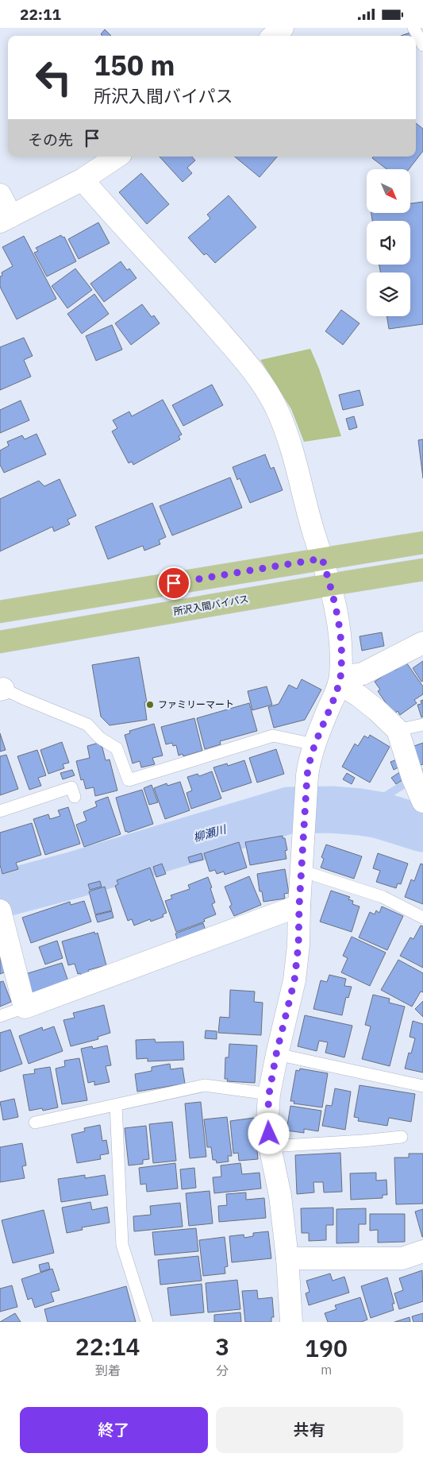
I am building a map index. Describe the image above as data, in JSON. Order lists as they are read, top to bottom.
{
  "streets": {
    "main road": ["所沢入間バイパス"]
  },
  "water": ["柳瀬川"],
  "places": ["ファミリーマート"],
  "north": "bottom right",
  "page": {
    "status": "22:11",
    "turn": ["150 m", "所沢入間バイパス"],
    "then": "その先",
    "eta": [
      "22:14",
      "到着",
      "3",
      "分",
      "190",
      "m"
    ],
    "buttons": ["終了", "共有"]
  }
}
